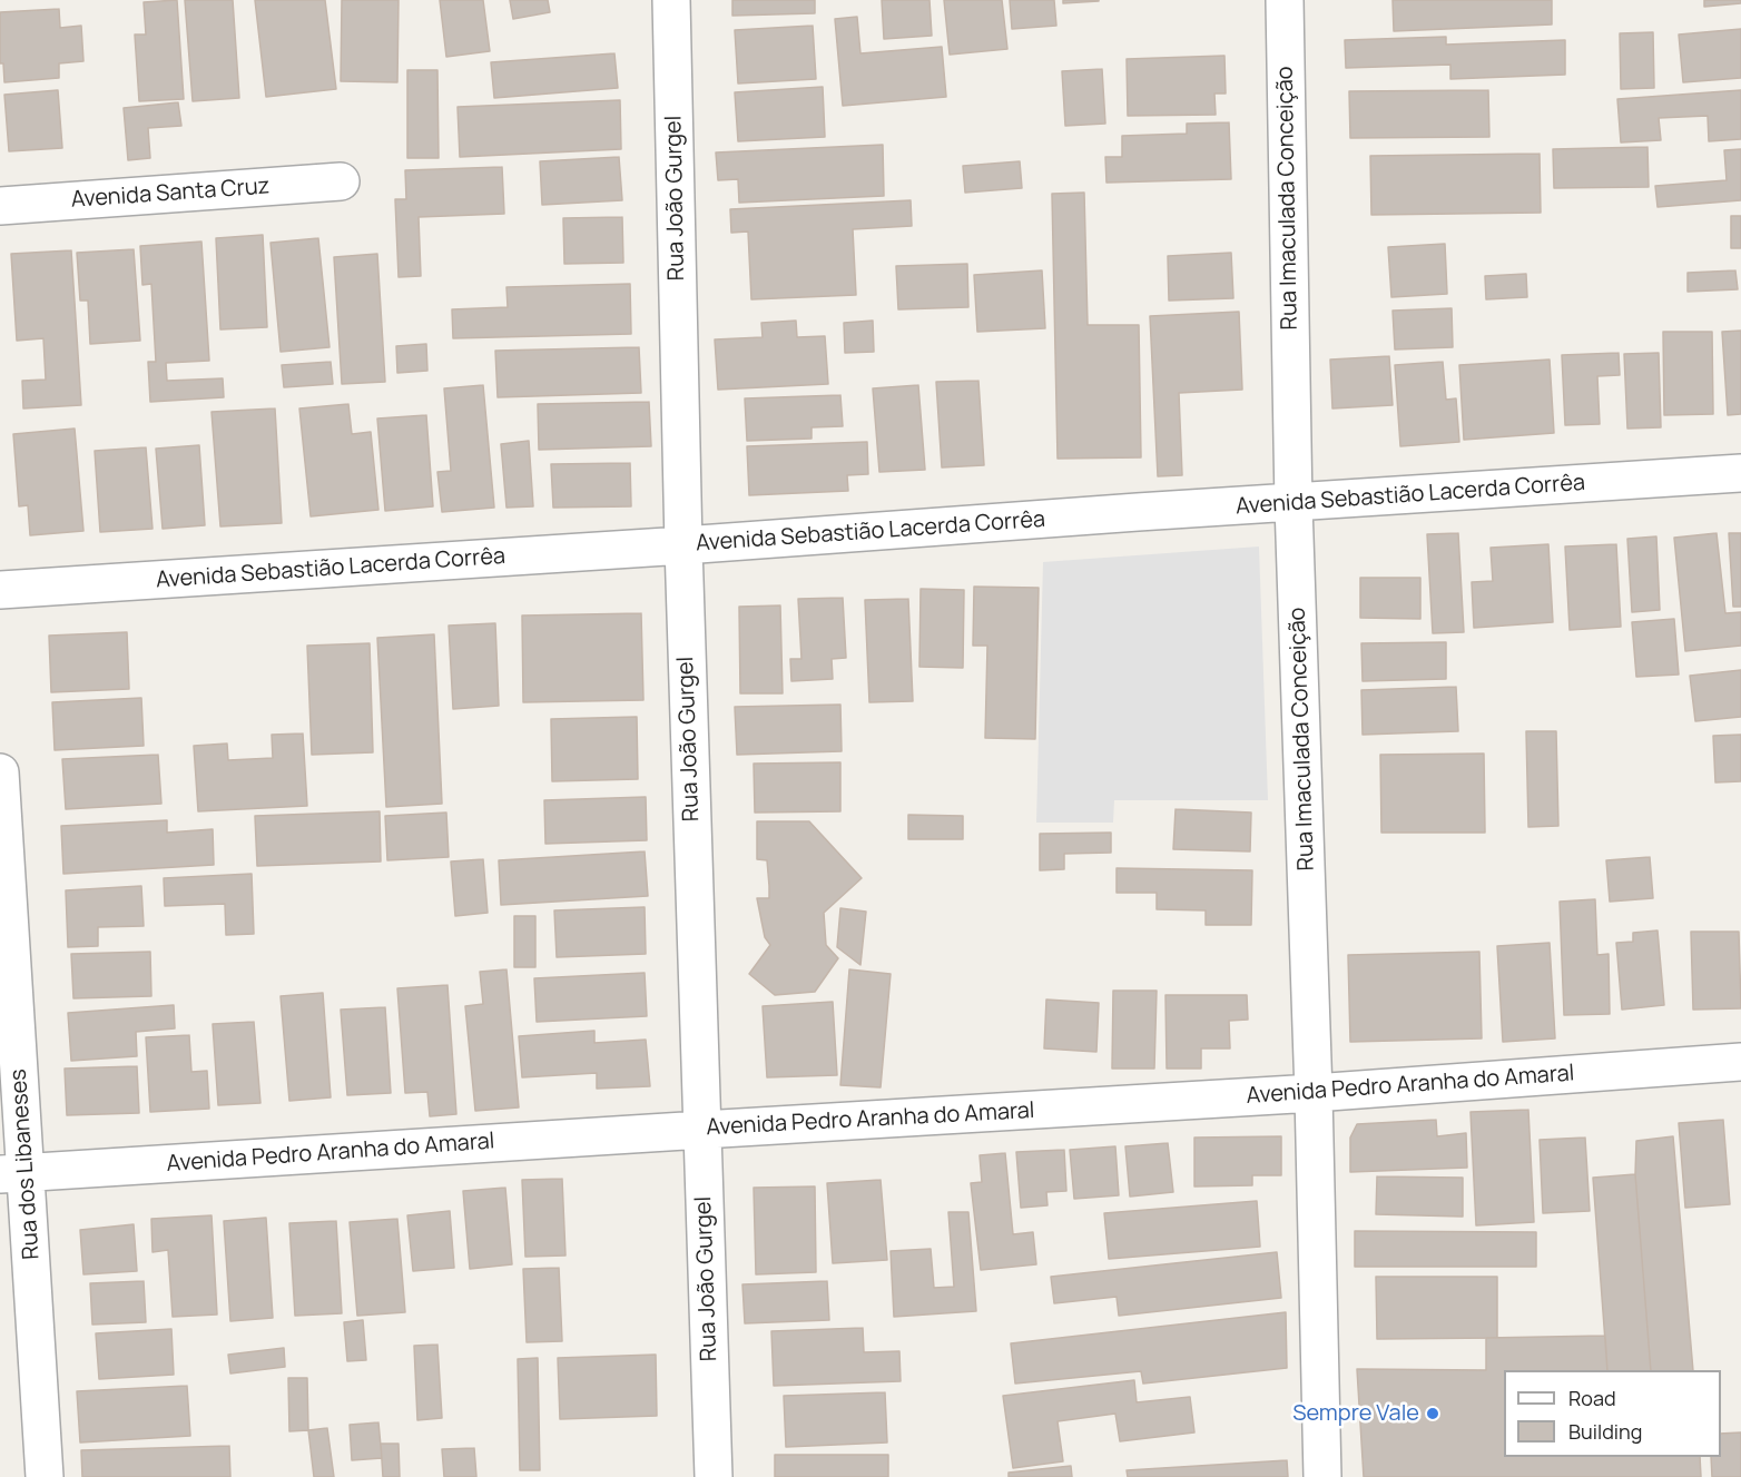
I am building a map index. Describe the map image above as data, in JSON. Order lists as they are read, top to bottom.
{
  "streets": {
    "street": [
      "Avenida Santa Cruz",
      "Rua João Gurgel",
      "Rua Imaculada Conceição",
      "Avenida Sebastião Lacerda Corrêa",
      "Avenida Pedro Aranha do Amaral",
      "Rua dos Libaneses"
    ]
  },
  "crossings": [
    ["Rua João Gurgel", "Avenida Sebastião Lacerda Corrêa"],
    ["Rua João Gurgel", "Avenida Pedro Aranha do Amaral"],
    ["Rua Imaculada Conceição", "Avenida Sebastião Lacerda Corrêa"],
    ["Rua Imaculada Conceição", "Avenida Pedro Aranha do Amaral"],
    ["Avenida Pedro Aranha do Amaral", "Rua dos Libaneses"]
  ],
  "places": ["Sempre Vale"],
  "legend": ["Road", "Building"]
}
